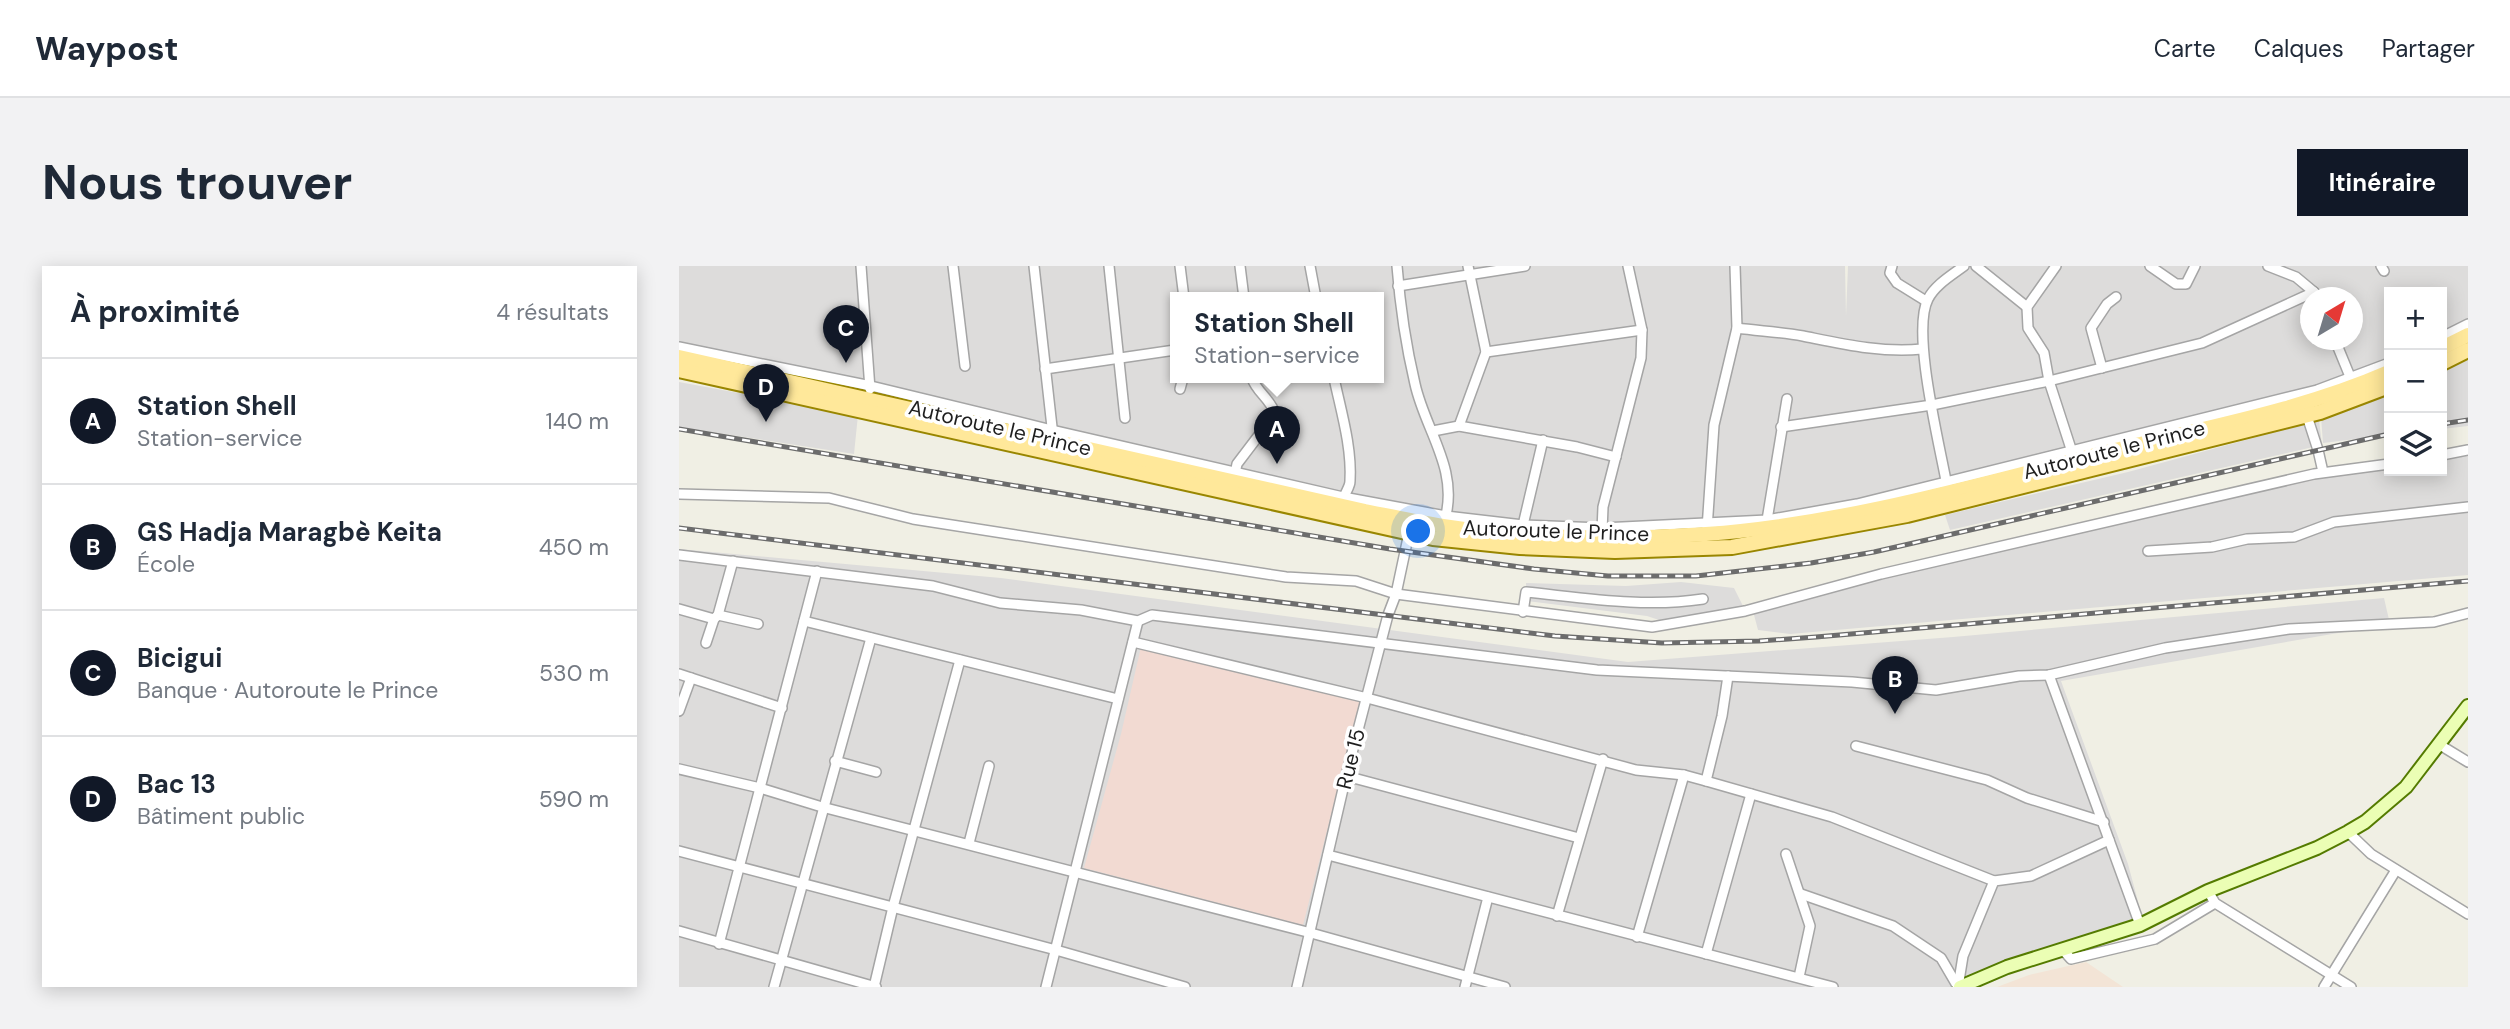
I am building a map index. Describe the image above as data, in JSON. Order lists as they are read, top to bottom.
{
  "streets": {
    "main road": ["Autoroute le Prince"],
    "street": ["Rue 15"]
  },
  "crossings": [
    ["Autoroute le Prince", "Rue 15"]
  ],
  "north": "top right",
  "page": {
    "header": "Waypost",
    "nav": ["Carte", "Calques", "Partager"],
    "buttons": "Itinéraire",
    "title": "Nous trouver",
    "heading": ["À proximité", "4 résultats"],
    "map_buttons": ["+", "−"],
    "popup": ["Station Shell", "Station-service"],
    "pins": [
      "C",
      "D",
      "A",
      "B"
    ],
    "list": [
      {
        "mark": "A",
        "name": "Station Shell",
        "note": "Station-service",
        "value": "140 m"
      },
      {
        "mark": "B",
        "name": "GS Hadja Maragbè Keita",
        "note": "École",
        "value": "450 m"
      },
      {
        "mark": "C",
        "name": "Bicigui",
        "note": "Banque · Autoroute le Prince",
        "value": "530 m"
      },
      {
        "mark": "D",
        "name": "Bac 13",
        "note": "Bâtiment public",
        "value": "590 m"
      }
    ]
  }
}
